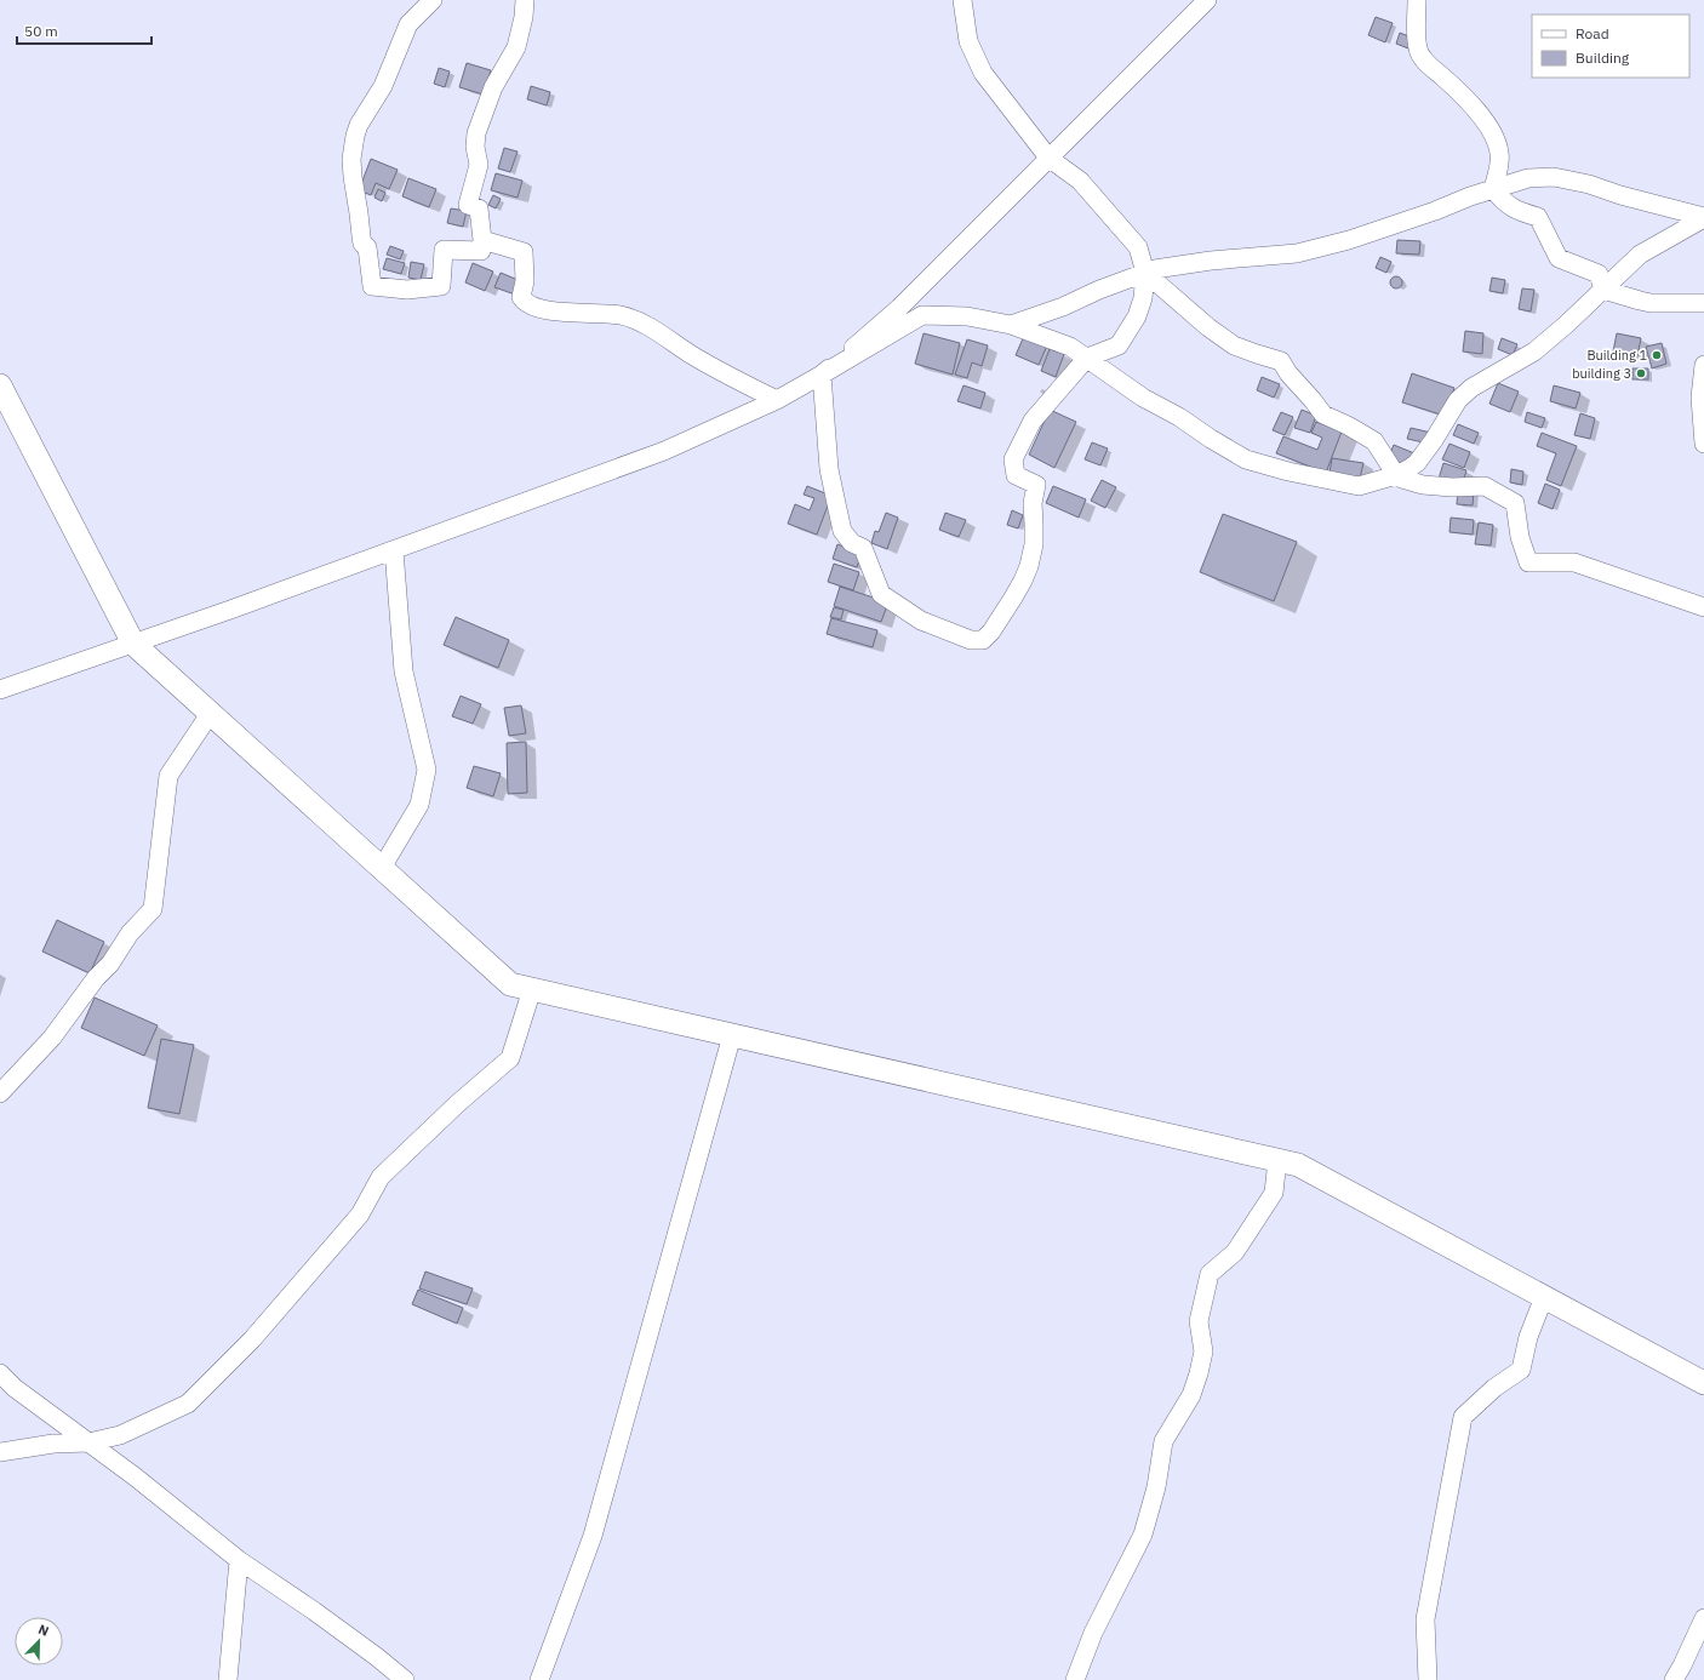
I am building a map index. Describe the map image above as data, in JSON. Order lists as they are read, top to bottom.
{
  "places": ["Building 1", "building 3"],
  "legend": ["Road", "Building"],
  "scale_bar": "50 m",
  "north": "top right"
}
